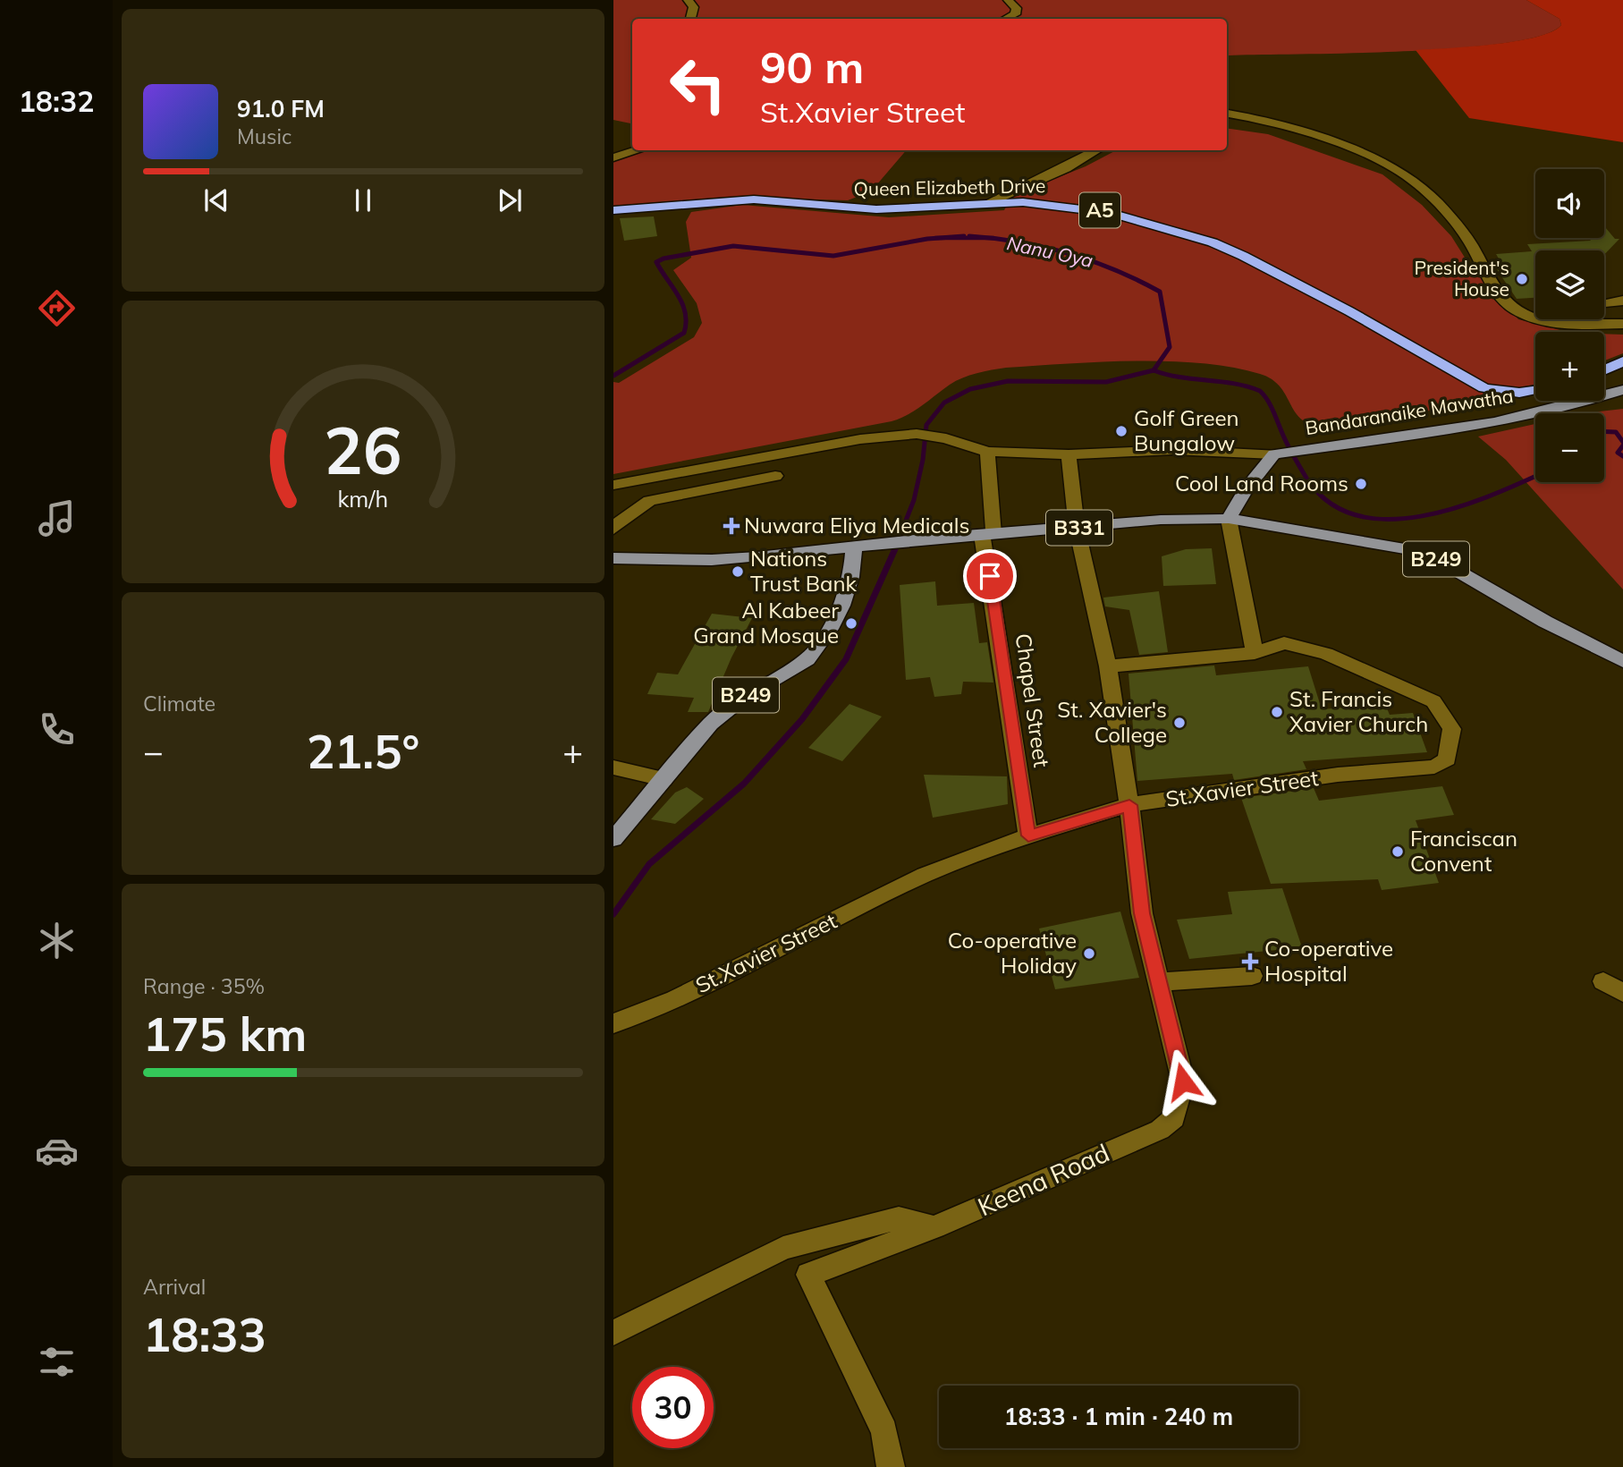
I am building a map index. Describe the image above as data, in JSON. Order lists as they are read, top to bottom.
{
  "streets": {
    "highway": ["Queen Elizabeth Drive", "A5"],
    "main road": ["Bandaranaike Mawatha", "B331", "B249"],
    "street": ["Chapel Street", "St.Xavier Street", "Keena Road"]
  },
  "crossings": [
    ["B331", "B249"],
    ["B331", "Chapel Street"],
    ["B331", "Keena Road"],
    ["Chapel Street", "St.Xavier Street"],
    ["St.Xavier Street", "Keena Road"]
  ],
  "water": ["Nanu Oya"],
  "places": {
    "other": [
      "President's House",
      "Golf Green Bungalow",
      "Cool Land Rooms",
      "Nations Trust Bank",
      "Al Kabeer Grand Mosque",
      "St. Francis Xavier Church",
      "St. Xavier's College",
      "Franciscan Convent",
      "Co-operative Holiday"
    ],
    "health": ["Nuwara Eliya Medicals", "Co-operative Hospital"]
  },
  "page": {
    "tabs": "18:32",
    "turn": ["90 m", "St.Xavier Street"],
    "song": ["91.0 FM", "Music"],
    "map_buttons": ["+", "−"],
    "tile": [
      "Climate",
      ["Range · 35%", "175 km"],
      ["Arrival", "18:33"]
    ],
    "heat": ["−", "21.5°", "+"],
    "limit": "30",
    "trip": "18:33 · 1 min · 240 m",
    "gauge": ["26", "km/h"]
  }
}
